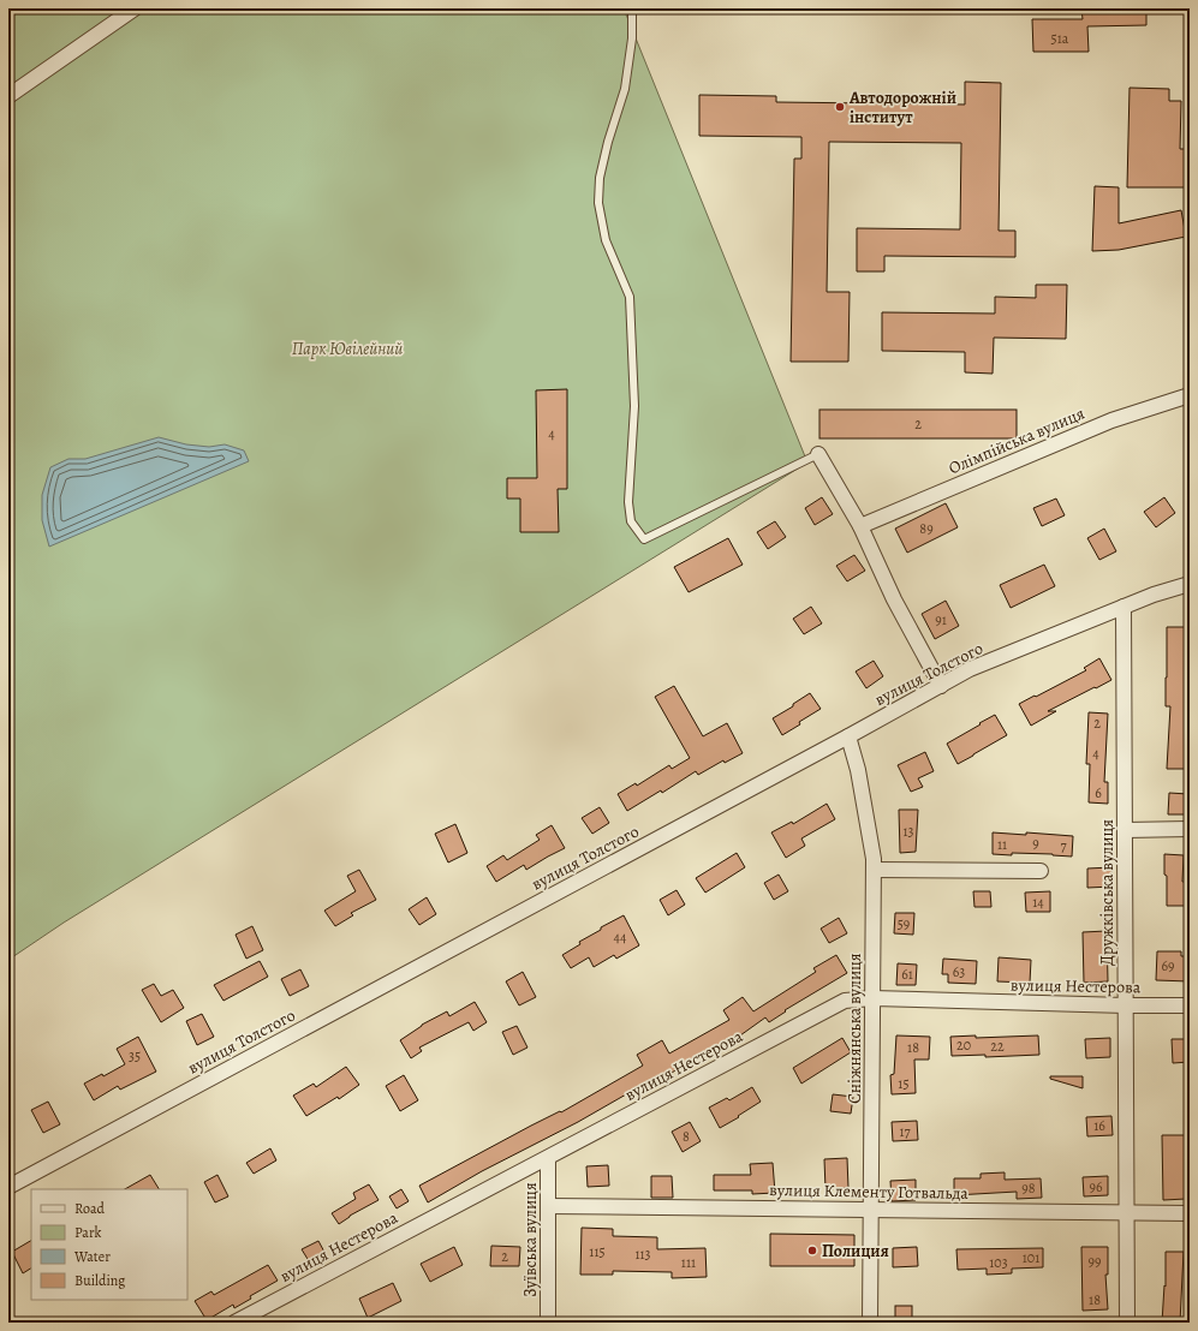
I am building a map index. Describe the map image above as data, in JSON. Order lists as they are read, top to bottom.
{
  "streets": {
    "street": [
      "Олімпійська вулиця",
      "вулиця Толстого",
      "Дружківська вулиця",
      "вулиця Нестерова",
      "Сніжнянська вулиця",
      "вулиця Клементу Готвальда",
      "Зуївська вулиця"
    ]
  },
  "crossings": [
    ["вулиця Толстого", "Дружківська вулиця"],
    ["вулиця Толстого", "Сніжнянська вулиця"],
    ["Дружківська вулиця", "вулиця Нестерова"],
    ["Дружківська вулиця", "вулиця Клементу Готвальда"],
    ["вулиця Нестерова", "Сніжнянська вулиця"],
    ["вулиця Нестерова", "Зуївська вулиця"],
    ["Сніжнянська вулиця", "вулиця Клементу Готвальда"],
    ["вулиця Клементу Готвальда", "Зуївська вулиця"]
  ],
  "parks": ["Парк Ювілейний"],
  "places": ["Автодорожній інститут", "Полиция"],
  "house_numbers": [
    "51а",
    "2",
    "4",
    "89",
    "91",
    "2",
    "4",
    "6",
    "13",
    "9",
    "11",
    "7",
    "14",
    "59",
    "44",
    "69",
    "63",
    "61",
    "20",
    "22",
    "18",
    "35",
    "15",
    "16",
    "17",
    "8",
    "96",
    "98",
    "115",
    "113",
    "2",
    "101",
    "99",
    "111",
    "103",
    "18"
  ],
  "legend": [
    "Road",
    "Park",
    "Water",
    "Building"
  ]
}
